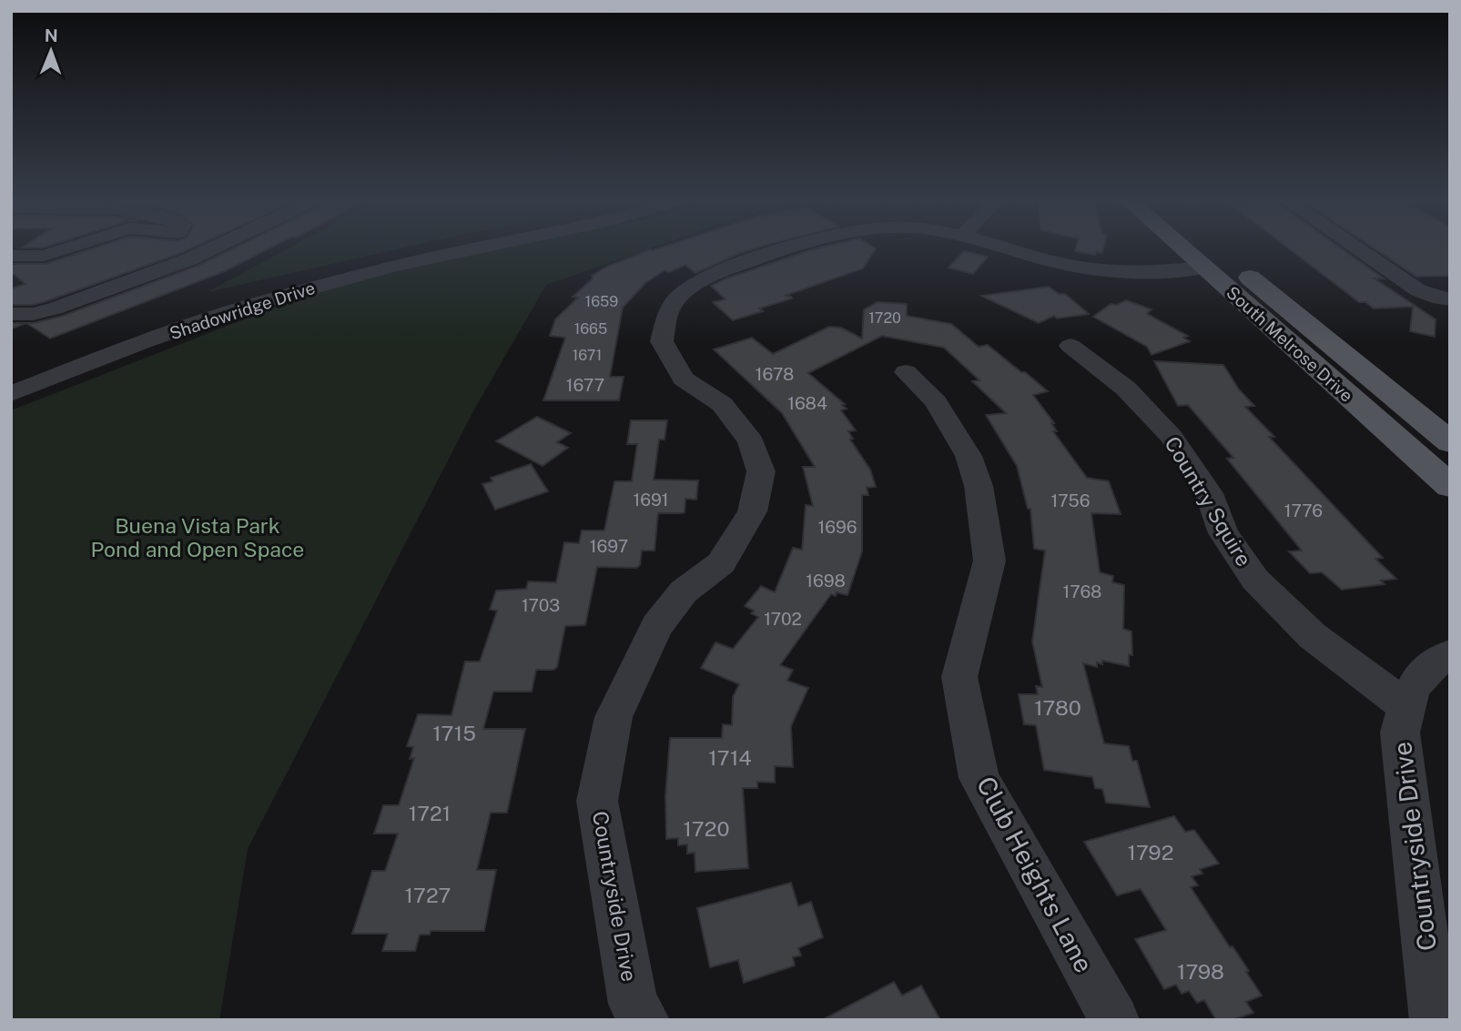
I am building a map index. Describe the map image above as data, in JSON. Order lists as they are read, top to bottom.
{
  "streets": {
    "main road": ["South Melrose Drive"],
    "street": [
      "Shadowridge Drive",
      "Country Squire",
      "Countryside Drive",
      "Club Heights Lane"
    ]
  },
  "crossings": [
    ["South Melrose Drive", "Countryside Drive"],
    ["Country Squire", "Countryside Drive"]
  ],
  "parks": ["Buena Vista Park Pond and Open Space"],
  "house_numbers": [
    "1659",
    "1720",
    "1665",
    "1671",
    "1678",
    "1677",
    "1684",
    "1691",
    "1756",
    "1776",
    "1696",
    "1697",
    "1698",
    "1768",
    "1703",
    "1702",
    "1780",
    "1715",
    "1714",
    "1721",
    "1720",
    "1792",
    "1727",
    "1798"
  ],
  "north": "top"
}
